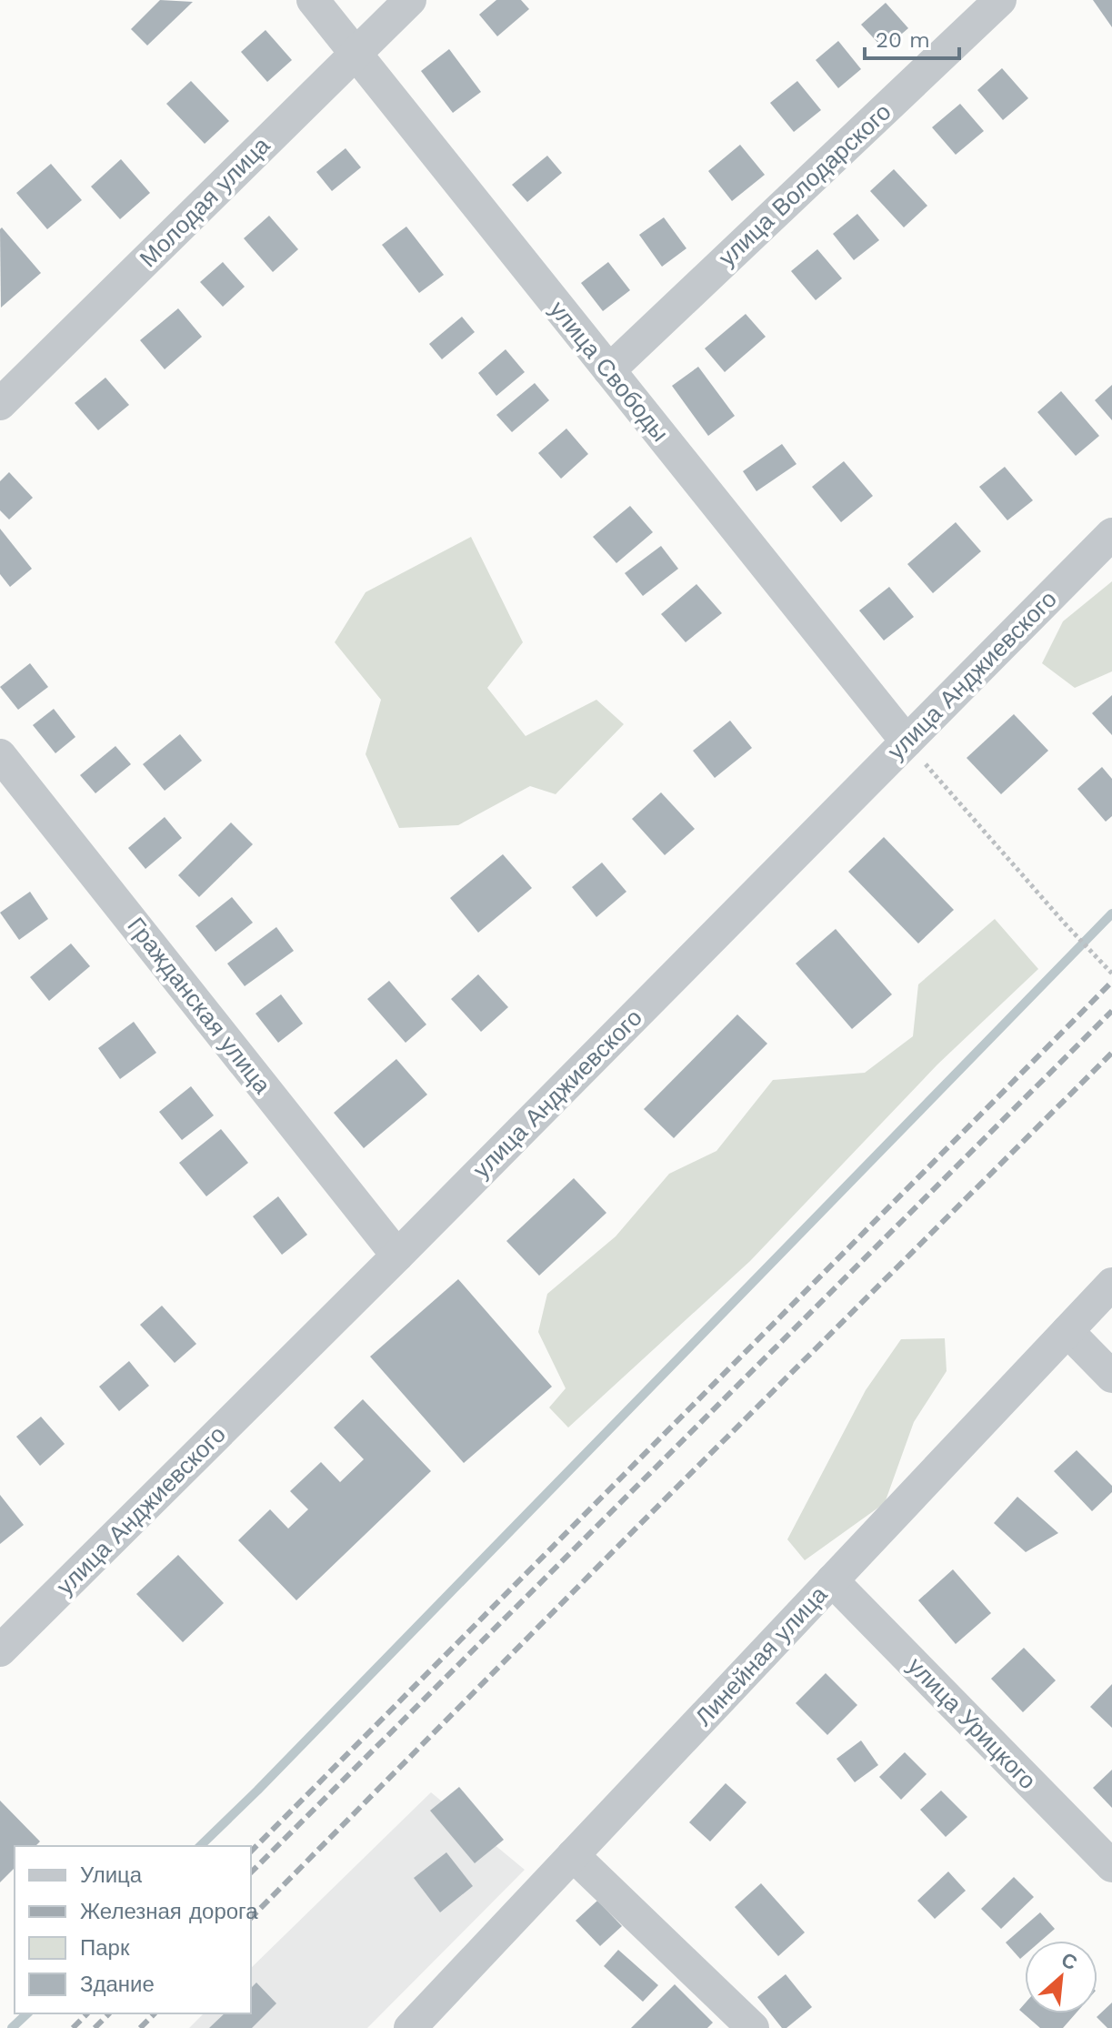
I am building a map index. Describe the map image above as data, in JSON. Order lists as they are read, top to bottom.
{
  "streets": {
    "street": [
      "улица Володарского",
      "Молодая улица",
      "улица Свободы",
      "улица Анджиевского",
      "Гражданская улица",
      "Линейная улица",
      "улица Урицкого"
    ]
  },
  "crossings": [
    ["улица Володарского", "улица Свободы"],
    ["Молодая улица", "улица Свободы"],
    ["улица Свободы", "улица Анджиевского"],
    ["улица Анджиевского", "Гражданская улица"],
    ["Линейная улица", "улица Урицкого"]
  ],
  "legend": [
    "Улица",
    "Железная дорога",
    "Парк",
    "Здание"
  ],
  "scale_bar": "20 m",
  "north": "top right"
}
